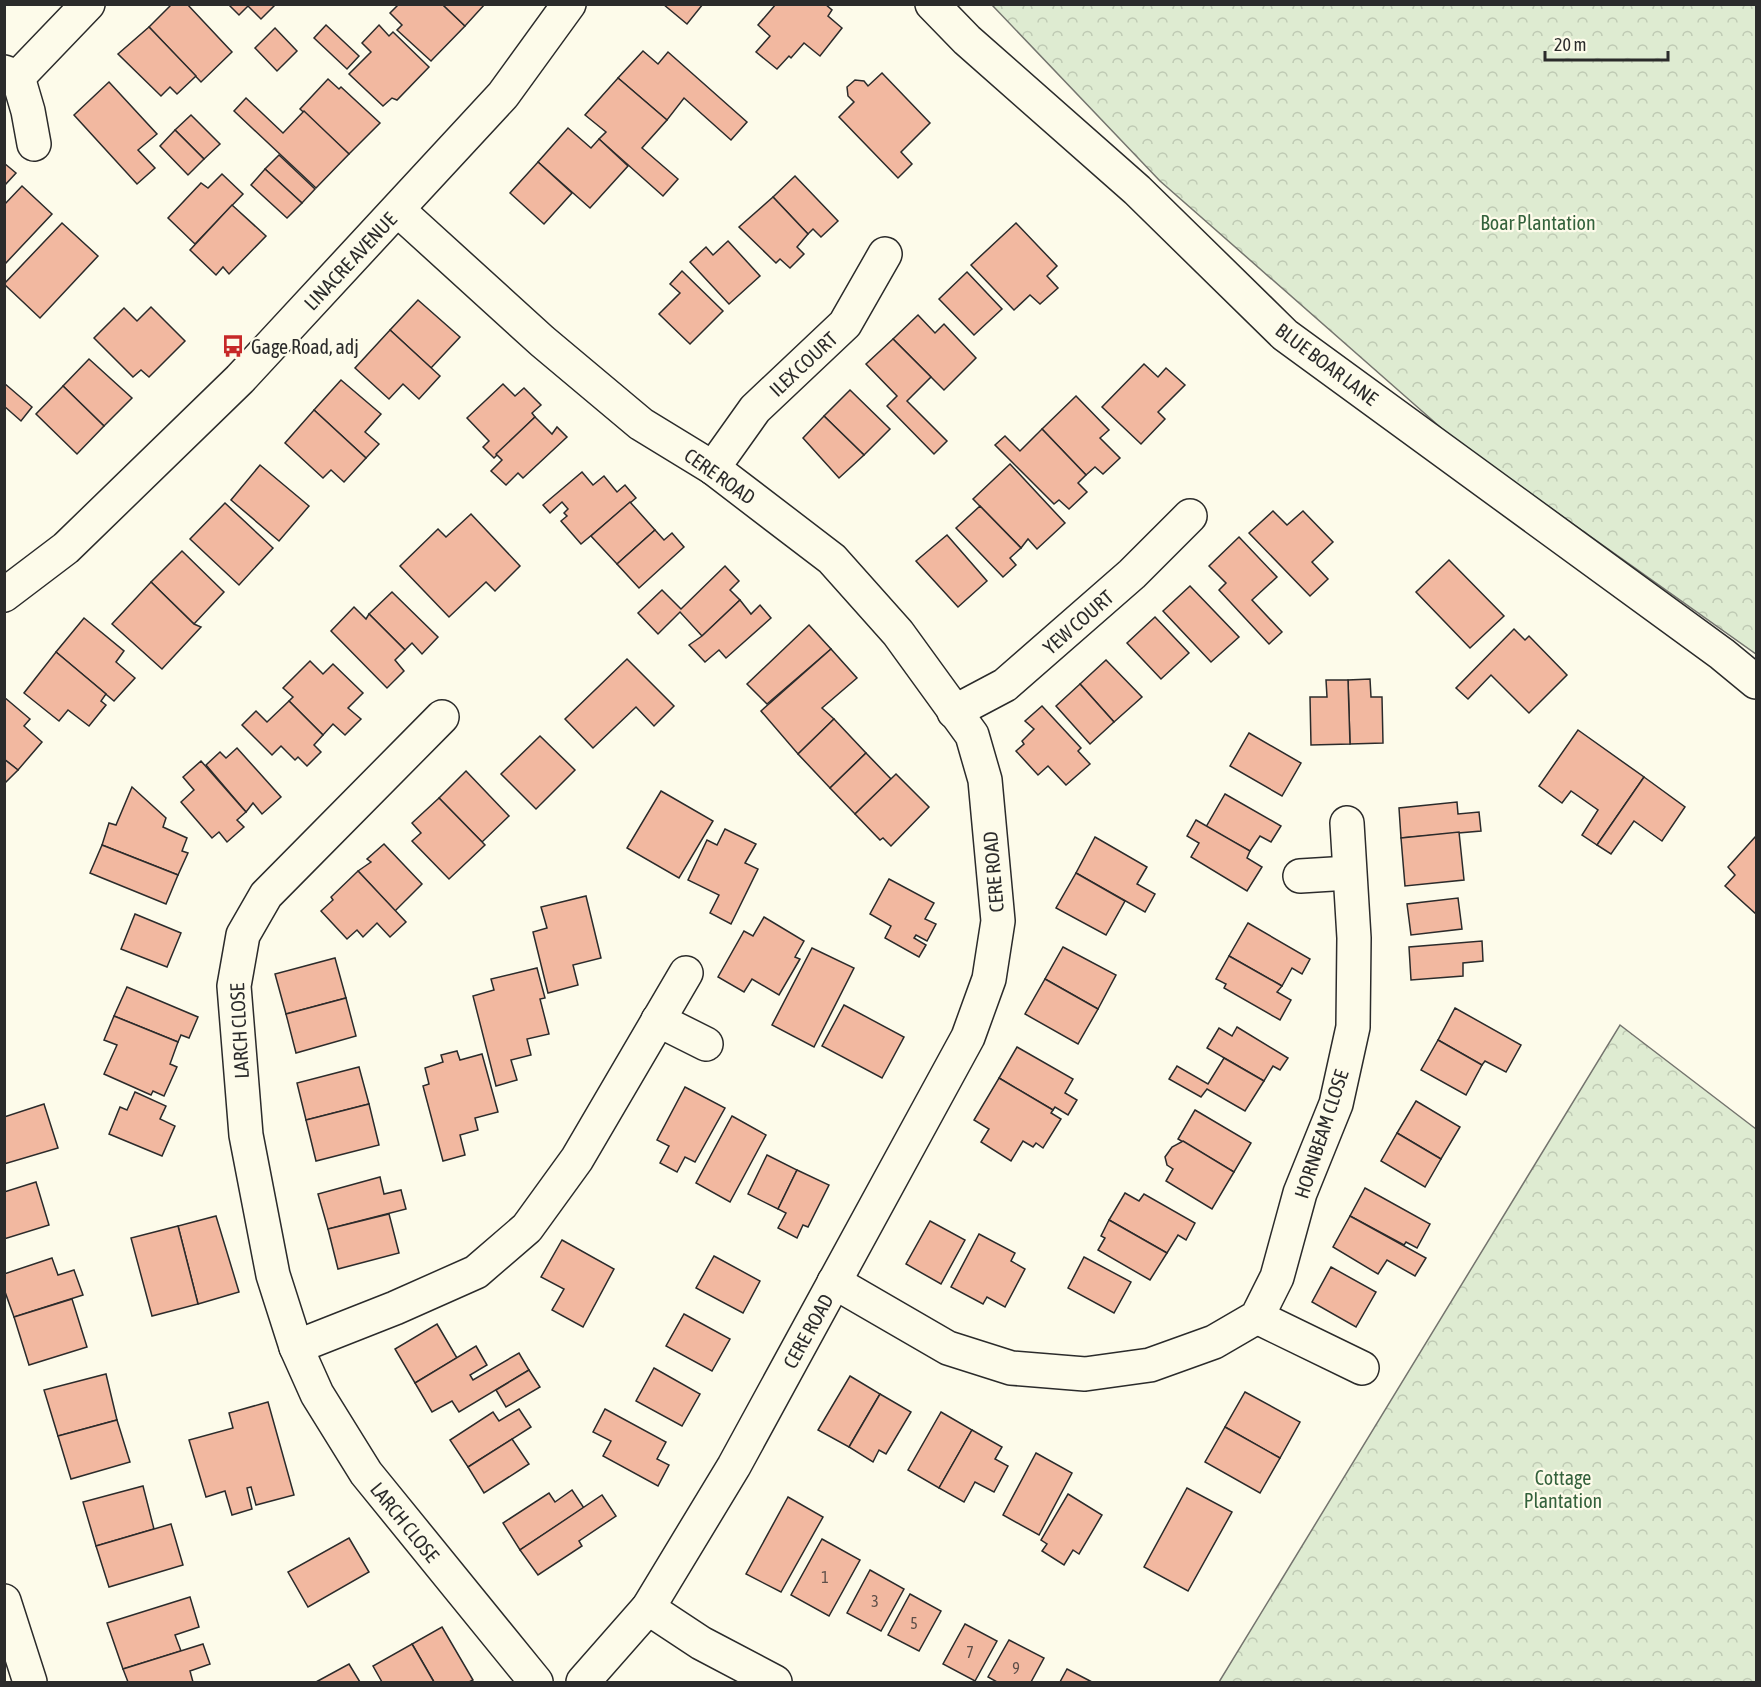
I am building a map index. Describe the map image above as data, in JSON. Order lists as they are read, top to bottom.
{
  "streets": {
    "street": [
      "LINACRE AVENUE",
      "ILEX COURT",
      "BLUE BOAR LANE",
      "CERE ROAD",
      "YEW COURT",
      "LARCH CLOSE",
      "HORNBEAM CLOSE"
    ]
  },
  "crossings": [
    ["LINACRE AVENUE", "CERE ROAD"],
    ["ILEX COURT", "CERE ROAD"],
    ["CERE ROAD", "YEW COURT"]
  ],
  "parks": ["Boar Plantation", "Cottage Plantation"],
  "places": {
    "bus stop": ["Gage Road, adj"]
  },
  "house_numbers": [
    "1",
    "3",
    "5",
    "7",
    "9"
  ],
  "scale_bar": "20 m"
}
